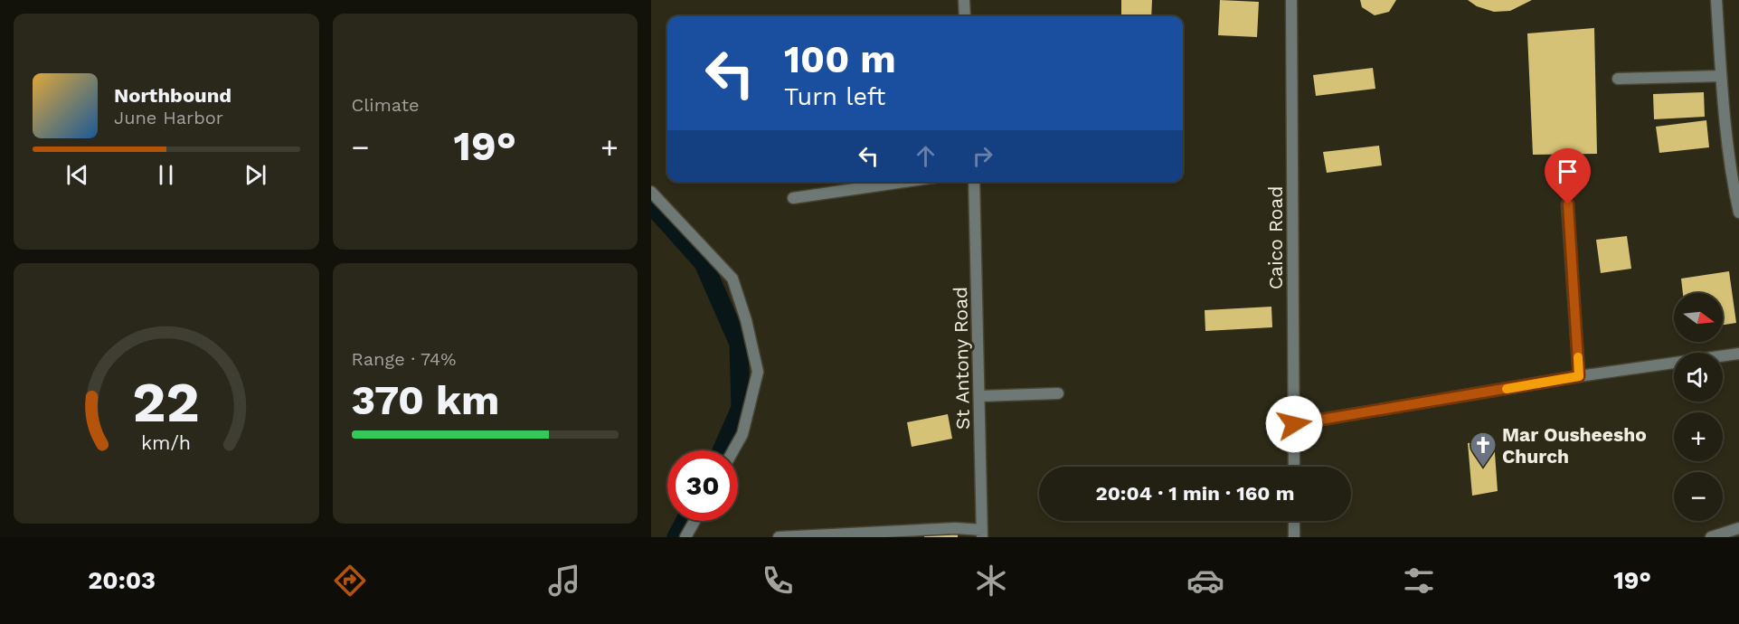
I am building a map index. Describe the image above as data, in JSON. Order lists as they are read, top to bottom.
{
  "streets": {
    "street": ["Caico Road", "St Antony Road"]
  },
  "places": {
    "church": ["Mar Ousheesho Church"]
  },
  "north": "right",
  "page": {
    "tile": [
      "Climate",
      ["Range · 74%", "370 km"]
    ],
    "turn": ["100 m", "Turn left"],
    "song": ["Northbound", "June Harbor"],
    "heat": ["−", "19°", "+"],
    "map_buttons": ["+", "−"],
    "limit": "30",
    "trip": "20:04 · 1 min · 160 m",
    "tabs": ["20:03", "19°"],
    "gauge": ["22", "km/h"]
  }
}
